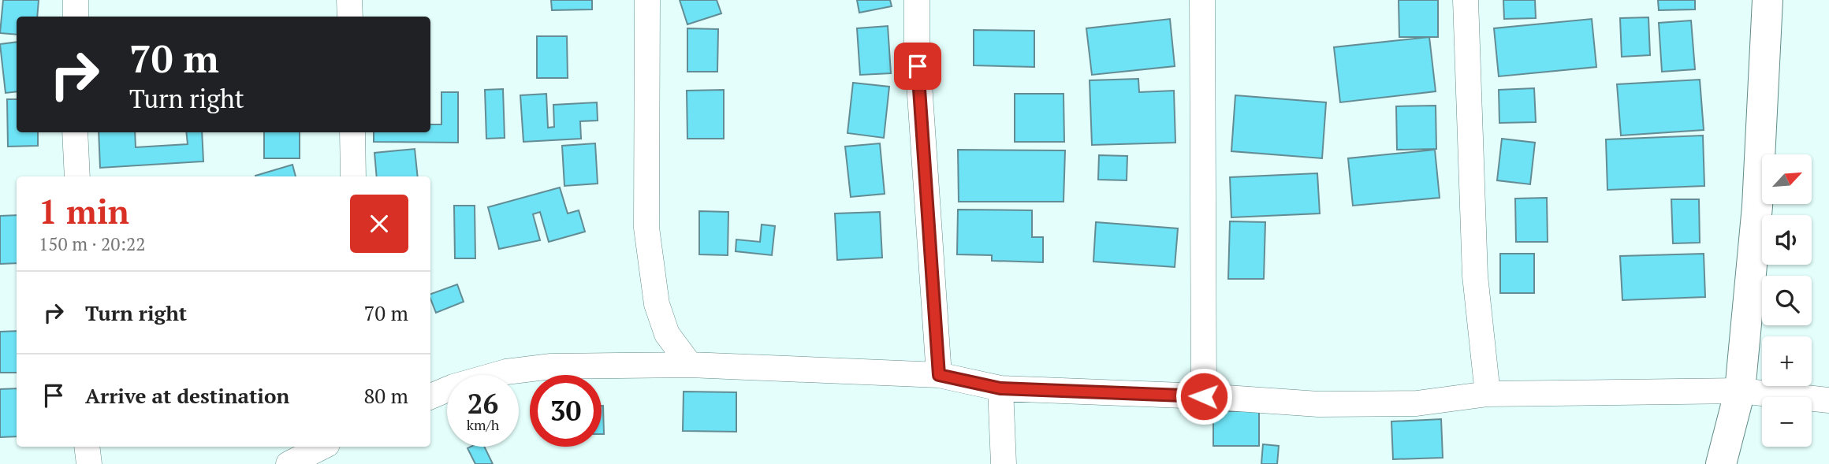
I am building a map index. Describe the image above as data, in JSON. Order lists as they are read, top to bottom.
{
  "north": "top right",
  "page": {
    "turn": ["70 m", "Turn right"],
    "map_buttons": ["+", "−"],
    "heading": ["1 min", "150 m · 20:22"],
    "list": [
      {
        "name": "Turn right",
        "value": "70 m"
      },
      {
        "name": "Arrive at destination",
        "value": "80 m"
      }
    ],
    "speed": "26 km/h",
    "limit": "30"
  }
}
